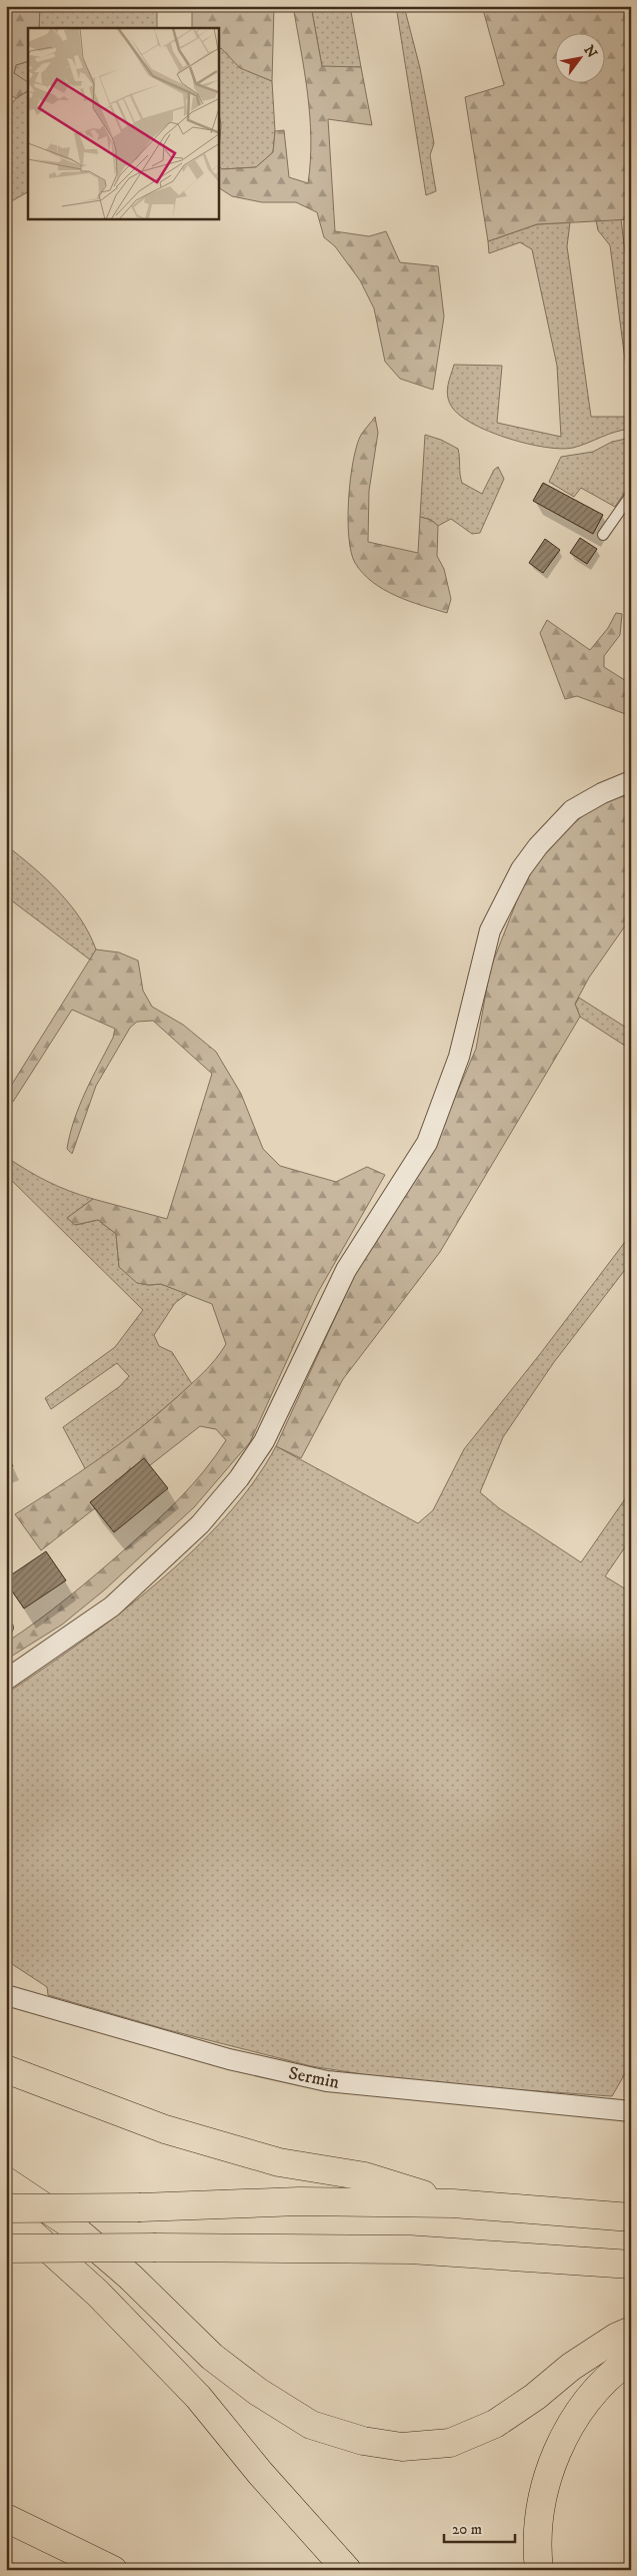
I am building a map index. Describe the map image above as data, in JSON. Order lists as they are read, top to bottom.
{
  "streets": {
    "street": ["Sermin"]
  },
  "scale_bar": "20 m",
  "north": "top right"
}
